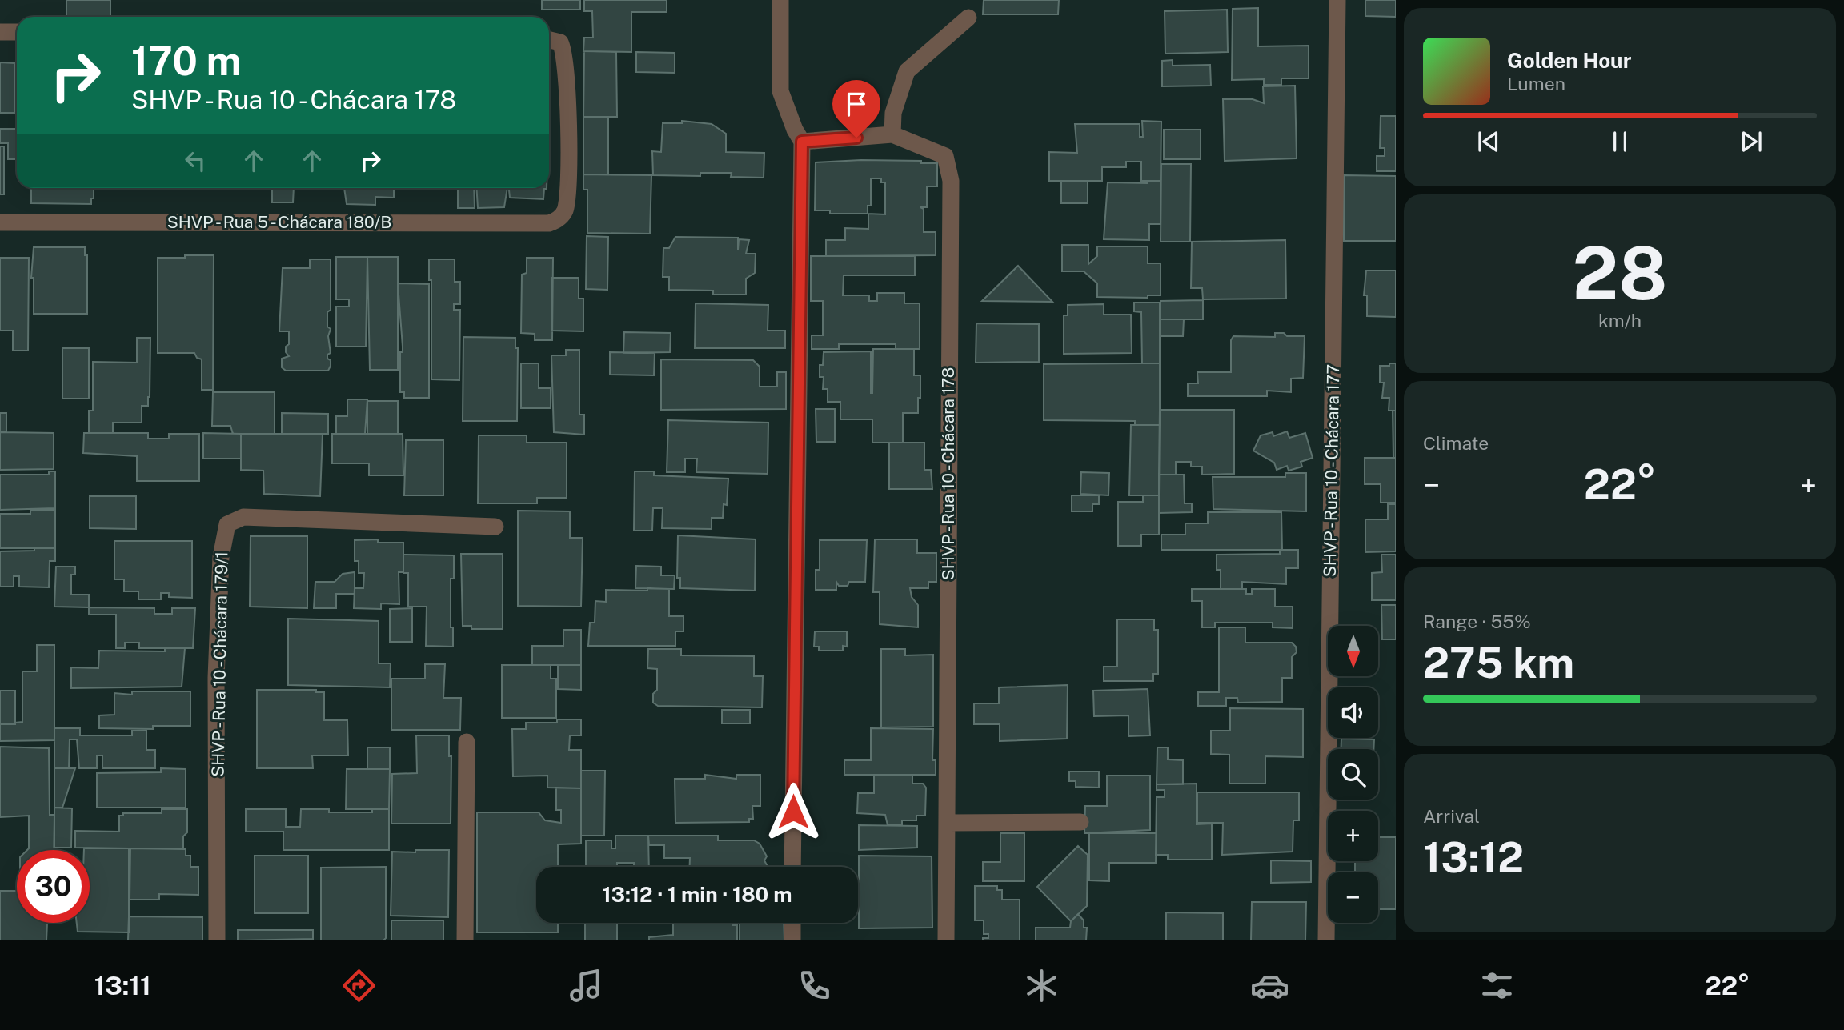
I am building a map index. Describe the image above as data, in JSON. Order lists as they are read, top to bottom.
{
  "streets": {
    "street": [
      "SHVP - Rua 5 - Chácara 180/B",
      "SHVP - Rua 10 - Chácara 177",
      "SHVP - Rua 10 - Chácara 178",
      "SHVP - Rua 10 - Chácara 179/1"
    ]
  },
  "north": "bottom",
  "page": {
    "turn": ["170 m", "SHVP - Rua 10 - Chácara 178"],
    "song": ["Golden Hour", "Lumen"],
    "tile": [
      ["28", "km/h"],
      "Climate",
      ["Range · 55%", "275 km"],
      ["Arrival", "13:12"]
    ],
    "heat": ["−", "22°", "+"],
    "map_buttons": ["+", "−"],
    "limit": "30",
    "trip": "13:12 · 1 min · 180 m",
    "tabs": ["13:11", "22°"]
  }
}
